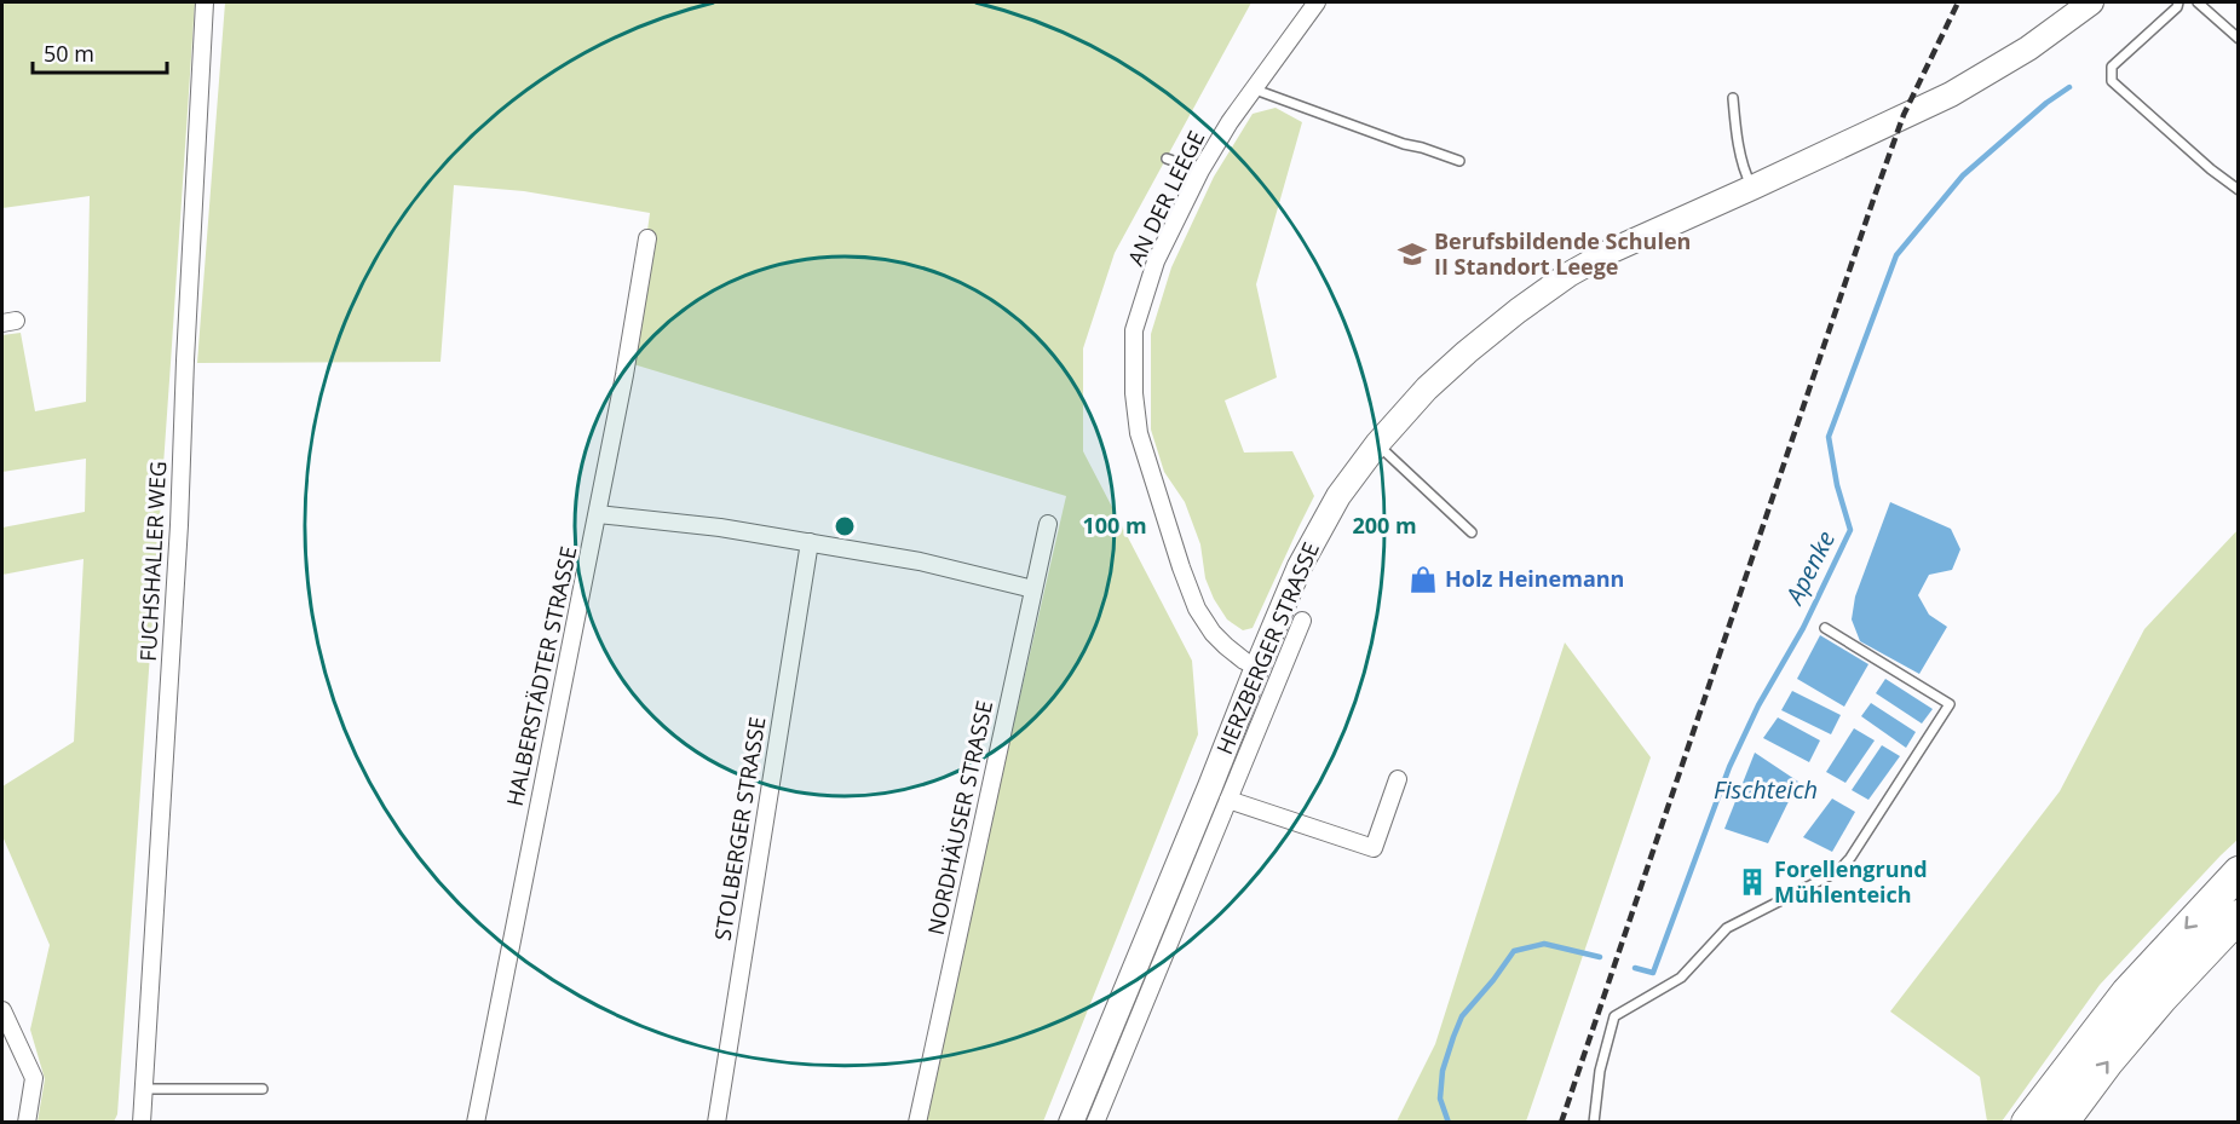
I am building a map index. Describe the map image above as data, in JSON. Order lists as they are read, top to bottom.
{
  "streets": {
    "street": [
      "AN DER LEEGE",
      "FUCHSHALLER WEG",
      "HERZBERGER STRASSE",
      "HALBERSTÄDTER STRASSE",
      "NORDHÄUSER STRASSE",
      "STOLBERGER STRASSE"
    ]
  },
  "crossings": [
    ["AN DER LEEGE", "HERZBERGER STRASSE"]
  ],
  "water": ["Apenke", "Fischteich"],
  "places": {
    "school or university": ["Berufsbildende Schulen II Standort Leege"],
    "shop": ["Holz Heinemann"],
    "building": ["Forellengrund Mühlenteich"]
  },
  "scale_bar": "50 m",
  "rings": ["100 m", "200 m"]
}
